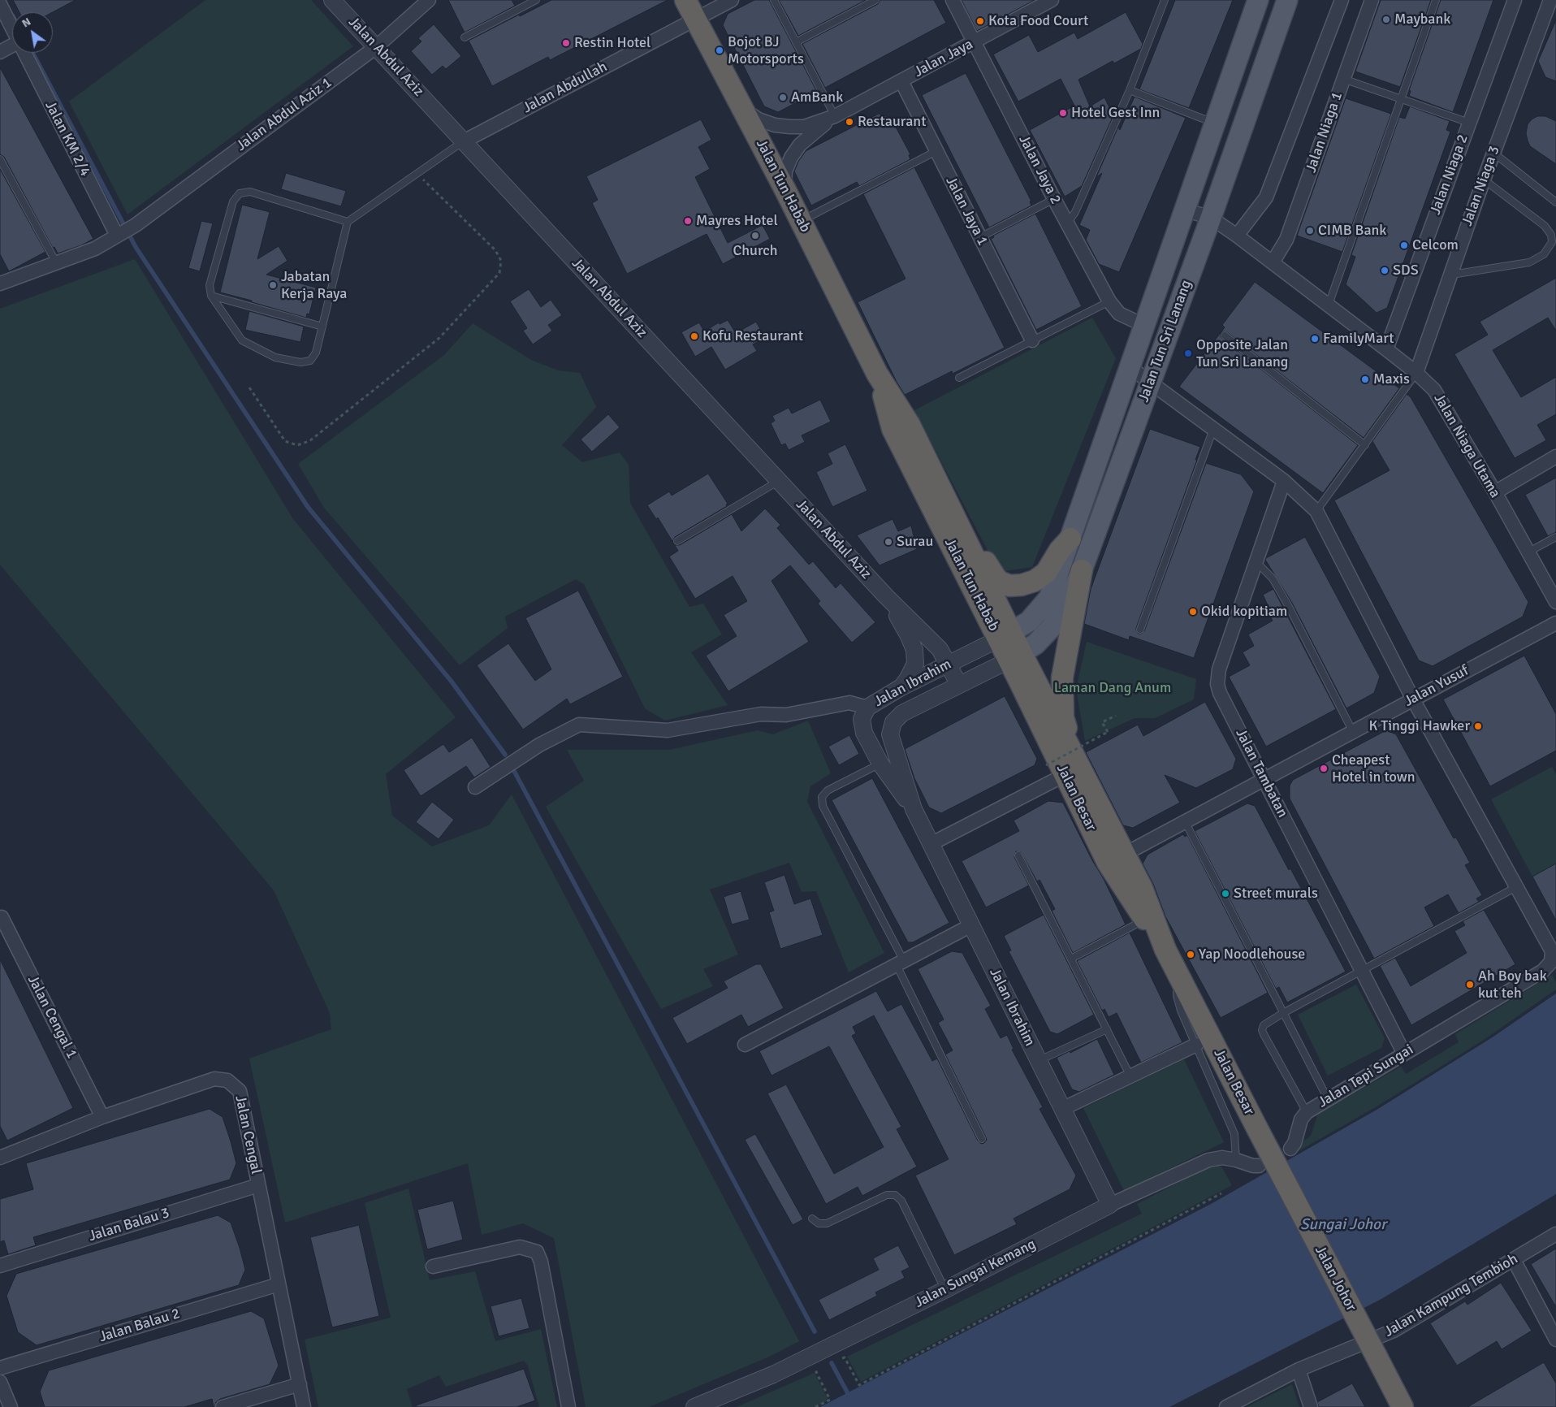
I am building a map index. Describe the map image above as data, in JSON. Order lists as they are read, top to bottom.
{
  "streets": {
    "highway": ["Jalan Tun Habab", "Jalan Besar", "Jalan Johor"],
    "main road": ["Jalan Tun Sri Lanang"],
    "street": [
      "Jalan Abdul Aziz",
      "Jalan Jaya",
      "Jalan Abdullah",
      "Jalan Abdul Aziz 1",
      "Jalan Niaga 1",
      "Jalan KM 2/4",
      "Jalan Jaya 2",
      "Jalan Niaga 2",
      "Jalan Niaga 3",
      "Jalan Jaya 1",
      "Jalan Niaga Utama",
      "Jalan Ibrahim",
      "Jalan Yusuf",
      "Jalan Tambatan",
      "Jalan Cengal 1",
      "Jalan Tepi Sungai",
      "Jalan Cengal",
      "Jalan Balau 3",
      "Jalan Sungai Kemang",
      "Jalan Kampung Tembioh",
      "Jalan Balau 2"
    ]
  },
  "crossings": [
    ["Jalan Abdul Aziz", "Jalan Abdullah"],
    ["Jalan Abdul Aziz", "Jalan Abdul Aziz 1"],
    ["Jalan Jaya", "Jalan Jaya 2"],
    ["Jalan Jaya", "Jalan Tun Habab"],
    ["Jalan Jaya", "Jalan Jaya 1"],
    ["Jalan Abdullah", "Jalan Tun Habab"],
    ["Jalan Abdul Aziz 1", "Jalan KM 2/4"],
    ["Jalan Niaga 1", "Jalan Niaga Utama"],
    ["Jalan Jaya 2", "Jalan Tun Sri Lanang"],
    ["Jalan Niaga 2", "Jalan Niaga Utama"],
    ["Jalan Tun Habab", "Jalan Tun Sri Lanang"],
    ["Jalan Tun Habab", "Jalan Ibrahim"],
    ["Jalan Tun Habab", "Jalan Besar"],
    ["Jalan Niaga 3", "Jalan Niaga Utama"],
    ["Jalan Tun Sri Lanang", "Jalan Niaga Utama"],
    ["Jalan Tun Sri Lanang", "Jalan Ibrahim"],
    ["Jalan Tun Sri Lanang", "Jalan Besar"],
    ["Jalan Ibrahim", "Jalan Besar"],
    ["Jalan Ibrahim", "Jalan Sungai Kemang"],
    ["Jalan Yusuf", "Jalan Tambatan"],
    ["Jalan Yusuf", "Jalan Besar"],
    ["Jalan Tambatan", "Jalan Tepi Sungai"],
    ["Jalan Besar", "Jalan Johor"],
    ["Jalan Cengal 1", "Jalan Cengal"],
    ["Jalan Cengal", "Jalan Balau 3"],
    ["Jalan Cengal", "Jalan Balau 2"]
  ],
  "water": ["Sungai Johor"],
  "parks": ["Laman Dang Anum"],
  "places": [
    "Maybank",
    "Kota Food Court",
    "Restin Hotel",
    "Bojot BJ Motorsports",
    "AmBank",
    "Hotel Gest Inn",
    "Restaurant",
    "Mayres Hotel",
    "CIMB Bank",
    "Church",
    "Celcom",
    "SDS",
    "Jabatan Kerja Raya",
    "Kofu Restaurant",
    "FamilyMart",
    "Opposite Jalan Tun Sri Lanang",
    "Maxis",
    "Surau",
    "Okid kopitiam",
    "K Tinggi Hawker",
    "Cheapest Hotel in town",
    "Street murals",
    "Yap Noodlehouse",
    "Ah Boy bak kut teh"
  ],
  "north": "top left"
}
